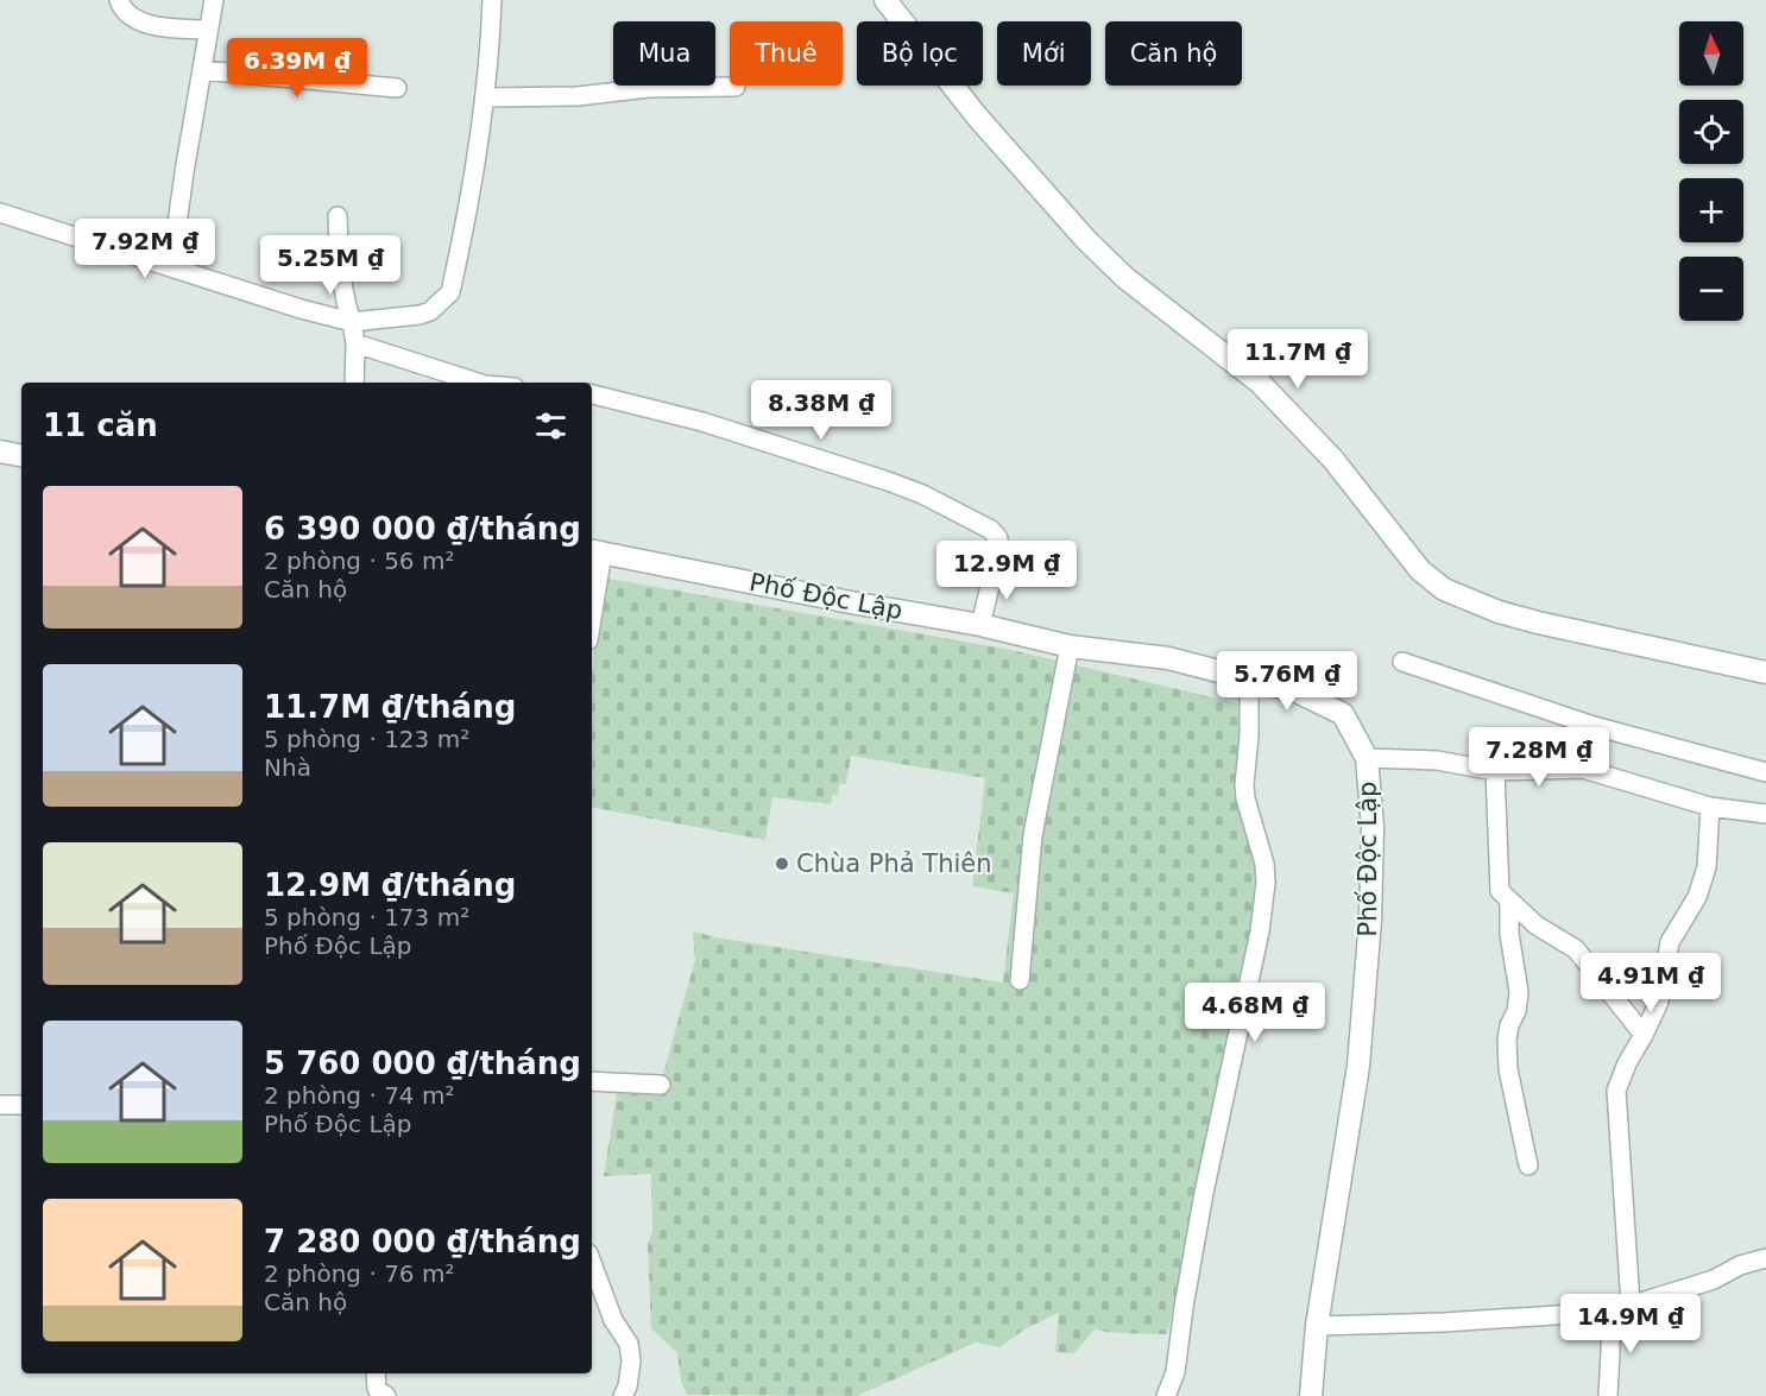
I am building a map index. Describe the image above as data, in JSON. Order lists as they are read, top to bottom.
{
  "streets": {
    "street": ["Phố Độc Lập"]
  },
  "places": ["Chùa Phả Thiên"],
  "north": "top",
  "page": {
    "map_buttons": ["+", "−"],
    "chip": [
      "Mua",
      "Thuê",
      "Bộ lọc",
      "Mới",
      "Căn hộ"
    ],
    "price": [
      "6.39M ₫",
      "7.92M ₫",
      "5.25M ₫",
      "11.7M ₫",
      "8.38M ₫",
      "12.9M ₫",
      "5.76M ₫",
      "7.28M ₫",
      "4.91M ₫",
      "4.68M ₫",
      "14.9M ₫"
    ],
    "heading": "11 căn",
    "list": [
      {
        "name": "6 390 000 ₫/tháng",
        "note": "2 phòng · 56 m² · Căn hộ"
      },
      {
        "name": "11.7M ₫/tháng",
        "note": "5 phòng · 123 m² · Nhà"
      },
      {
        "name": "12.9M ₫/tháng",
        "note": "5 phòng · 173 m² · Phố Độc Lập"
      },
      {
        "name": "5 760 000 ₫/tháng",
        "note": "2 phòng · 74 m² · Phố Độc Lập"
      },
      {
        "name": "7 280 000 ₫/tháng",
        "note": "2 phòng · 76 m² · Căn hộ"
      }
    ]
  }
}
